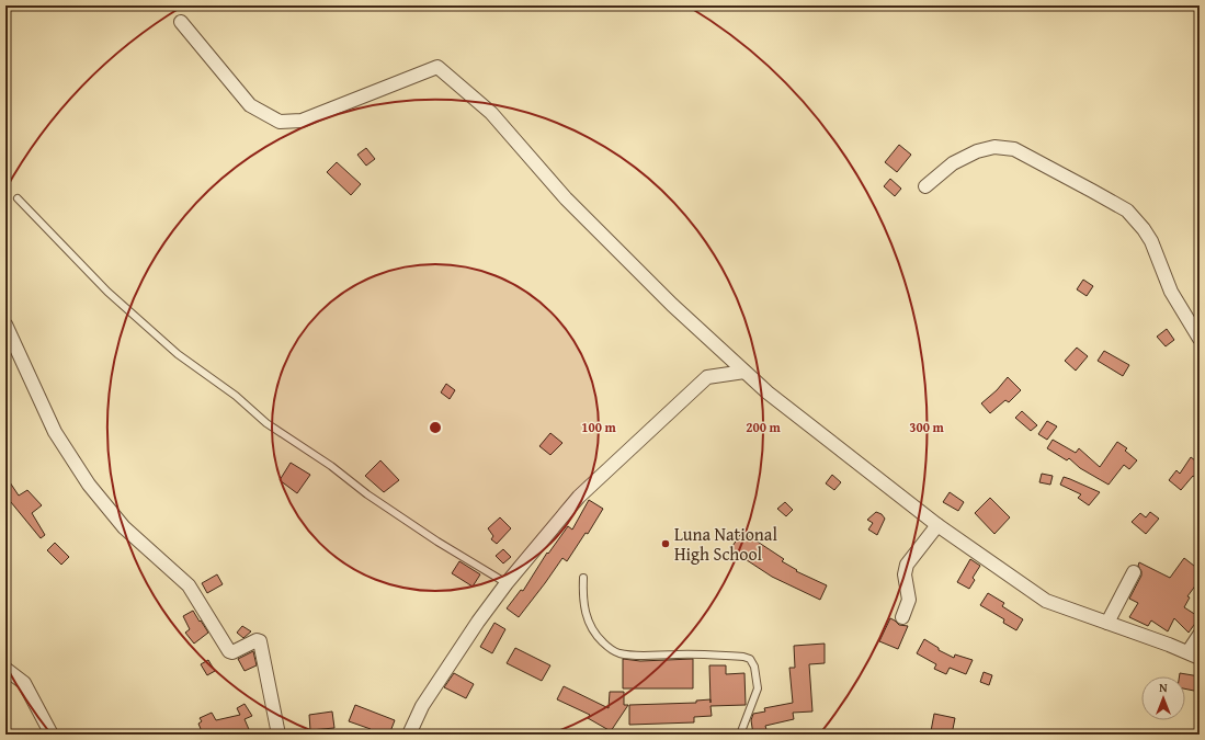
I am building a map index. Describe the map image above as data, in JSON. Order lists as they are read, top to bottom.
{
  "places": ["Luna National High School"],
  "north": "top",
  "rings": ["100 m", "200 m", "300 m"]
}
